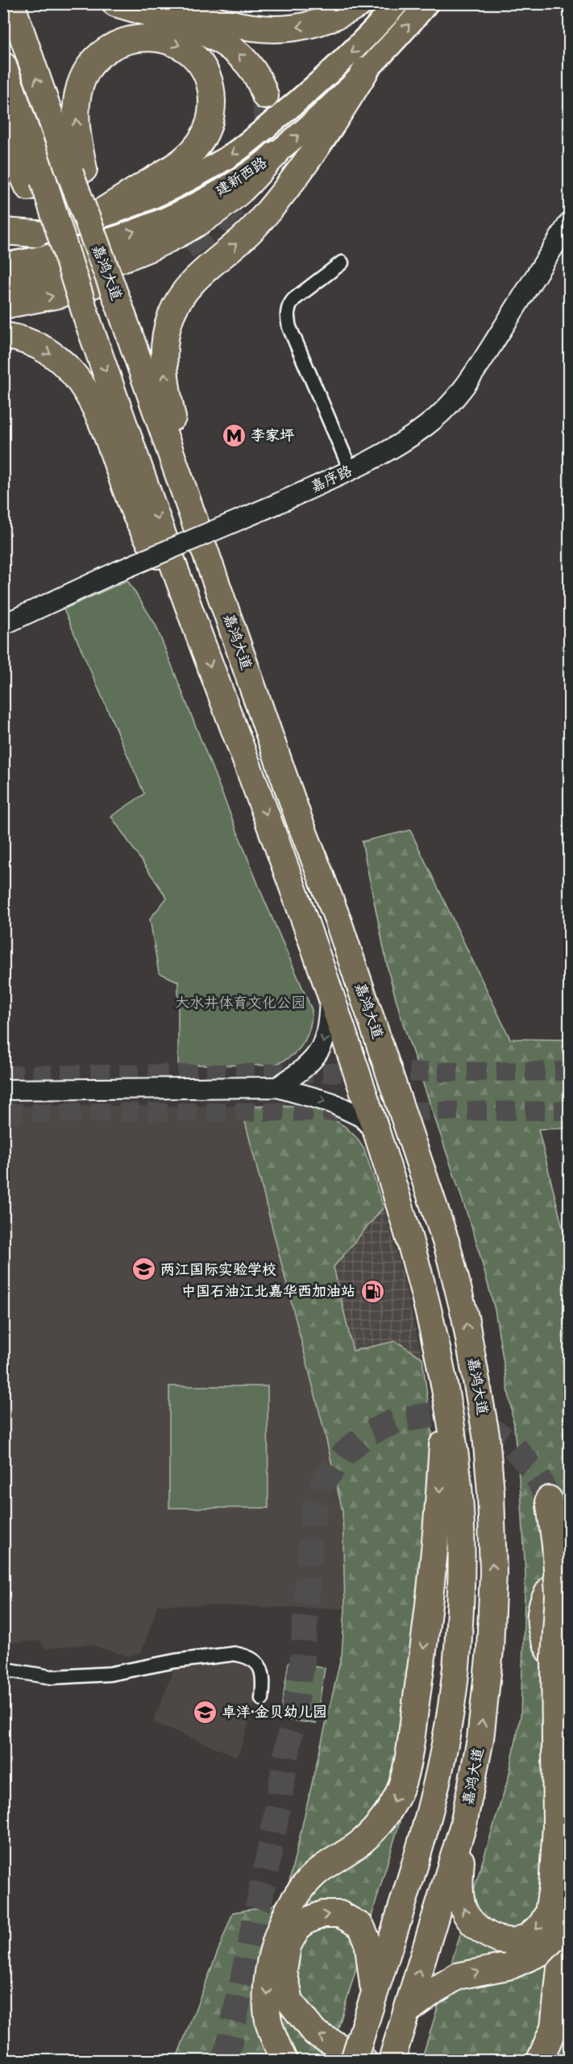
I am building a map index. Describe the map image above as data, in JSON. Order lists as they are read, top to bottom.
{
  "streets": {
    "highway": ["嘉鸿大道"],
    "main road": ["建新西路"],
    "street": ["嘉序路"]
  },
  "parks": ["大水井体育文化公园"],
  "places": {
    "metro station": ["李家坪"],
    "school or university": ["两江国际实验学校", "卓洋·金贝幼儿园"],
    "fuel station": ["中国石油江北嘉华西加油站"]
  }
}
